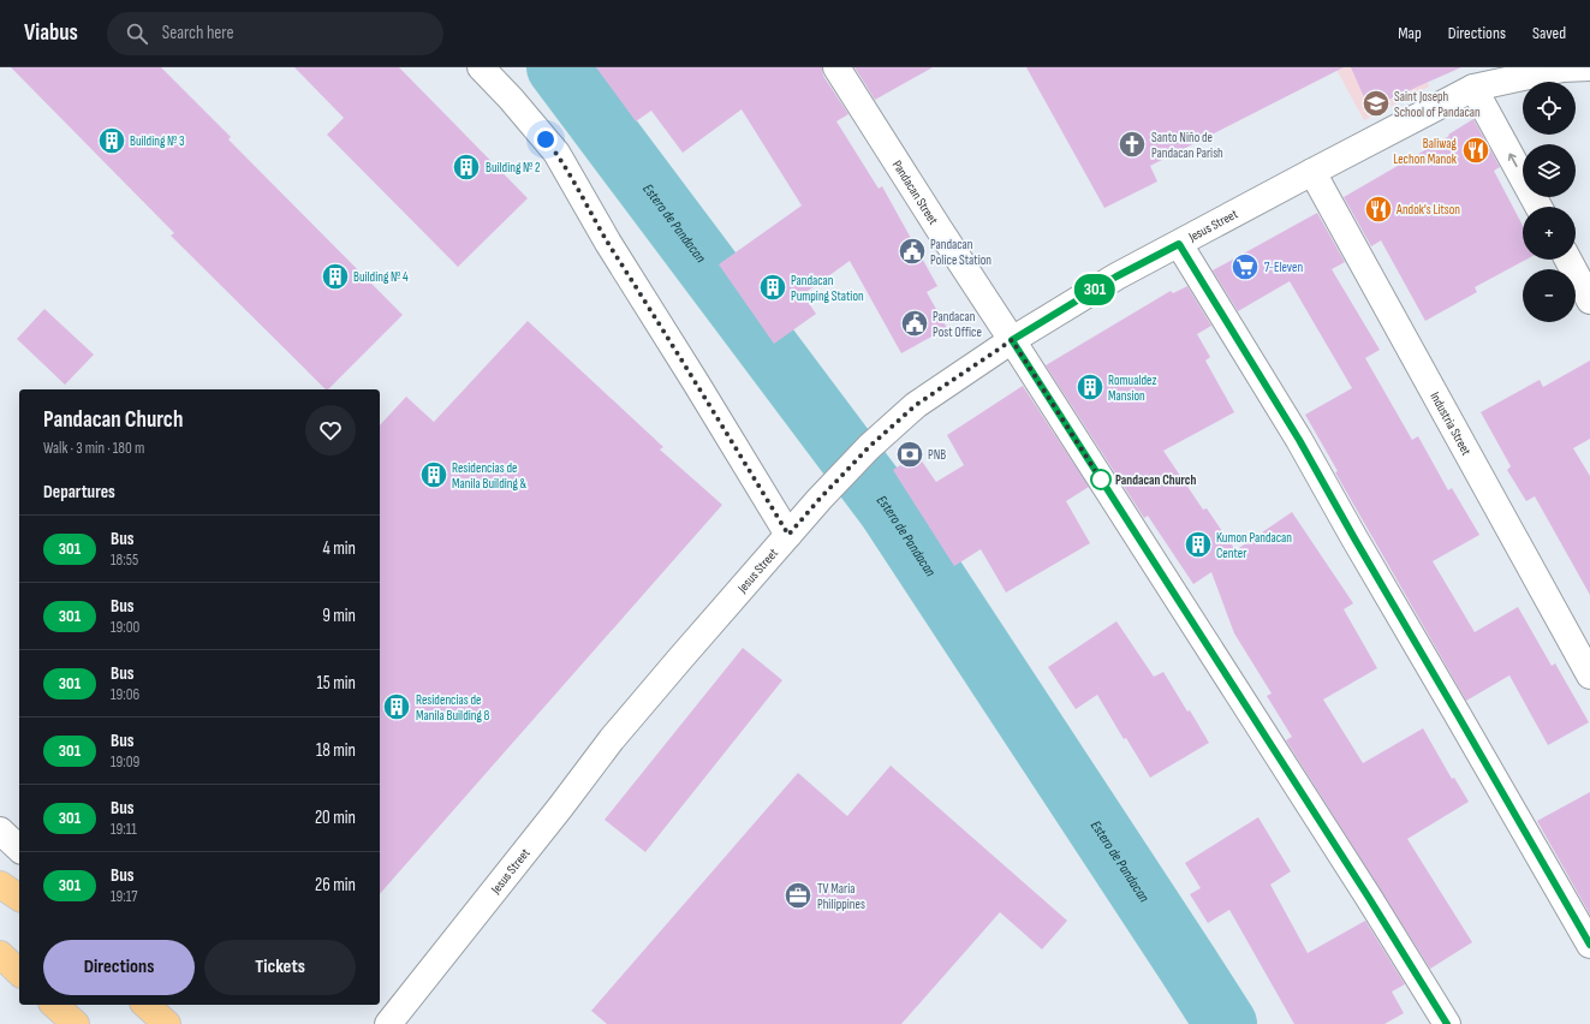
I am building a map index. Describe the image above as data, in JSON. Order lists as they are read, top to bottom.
{
  "streets": {
    "street": ["Pandacan Street", "Jesus Street", "Industria Street"]
  },
  "crossings": [
    ["Pandacan Street", "Jesus Street"],
    ["Jesus Street", "Industria Street"]
  ],
  "water": ["Estero de Pandacan"],
  "places": {
    "school or university": ["Saint Joseph School of Pandacan"],
    "building": [
      "Building № 3",
      "Building № 2",
      "Building № 4",
      "Pandacan Pumping Station",
      "Romualdez Mansion",
      "Residencias de Manila Building &",
      "Kumon Pandacan Center",
      "Residencias de Manila Building 8"
    ],
    "church": ["Santo Niño de Pandacan Parish"],
    "restaurant": ["Baliwag Lechon Manok", "Andok's Litson"],
    "public building": ["Pandacan Police Station", "Pandacan Post Office"],
    "supermarket": ["7-Eleven"],
    "bank": ["PNB"],
    "other": ["Pandacan Church"],
    "office": ["TV Maria Philippines"]
  },
  "lines": ["bus line 301"],
  "page": {
    "header": "Viabus",
    "search": "Search here",
    "nav": ["Map", "Directions", "Saved"],
    "on_map": "301",
    "map_buttons": ["+", "−"],
    "heading": [
      ["Pandacan Church", "Walk · 3 min · 180 m"],
      "Departures"
    ],
    "list": [
      {
        "mark": "301",
        "name": "Bus",
        "note": "18:55",
        "value": "4 min"
      },
      {
        "mark": "301",
        "name": "Bus",
        "note": "19:00",
        "value": "9 min"
      },
      {
        "mark": "301",
        "name": "Bus",
        "note": "19:06",
        "value": "15 min"
      },
      {
        "mark": "301",
        "name": "Bus",
        "note": "19:09",
        "value": "18 min"
      },
      {
        "mark": "301",
        "name": "Bus",
        "note": "19:11",
        "value": "20 min"
      },
      {
        "mark": "301",
        "name": "Bus",
        "note": "19:17",
        "value": "26 min"
      }
    ],
    "buttons": ["Directions", "Tickets"]
  }
}
